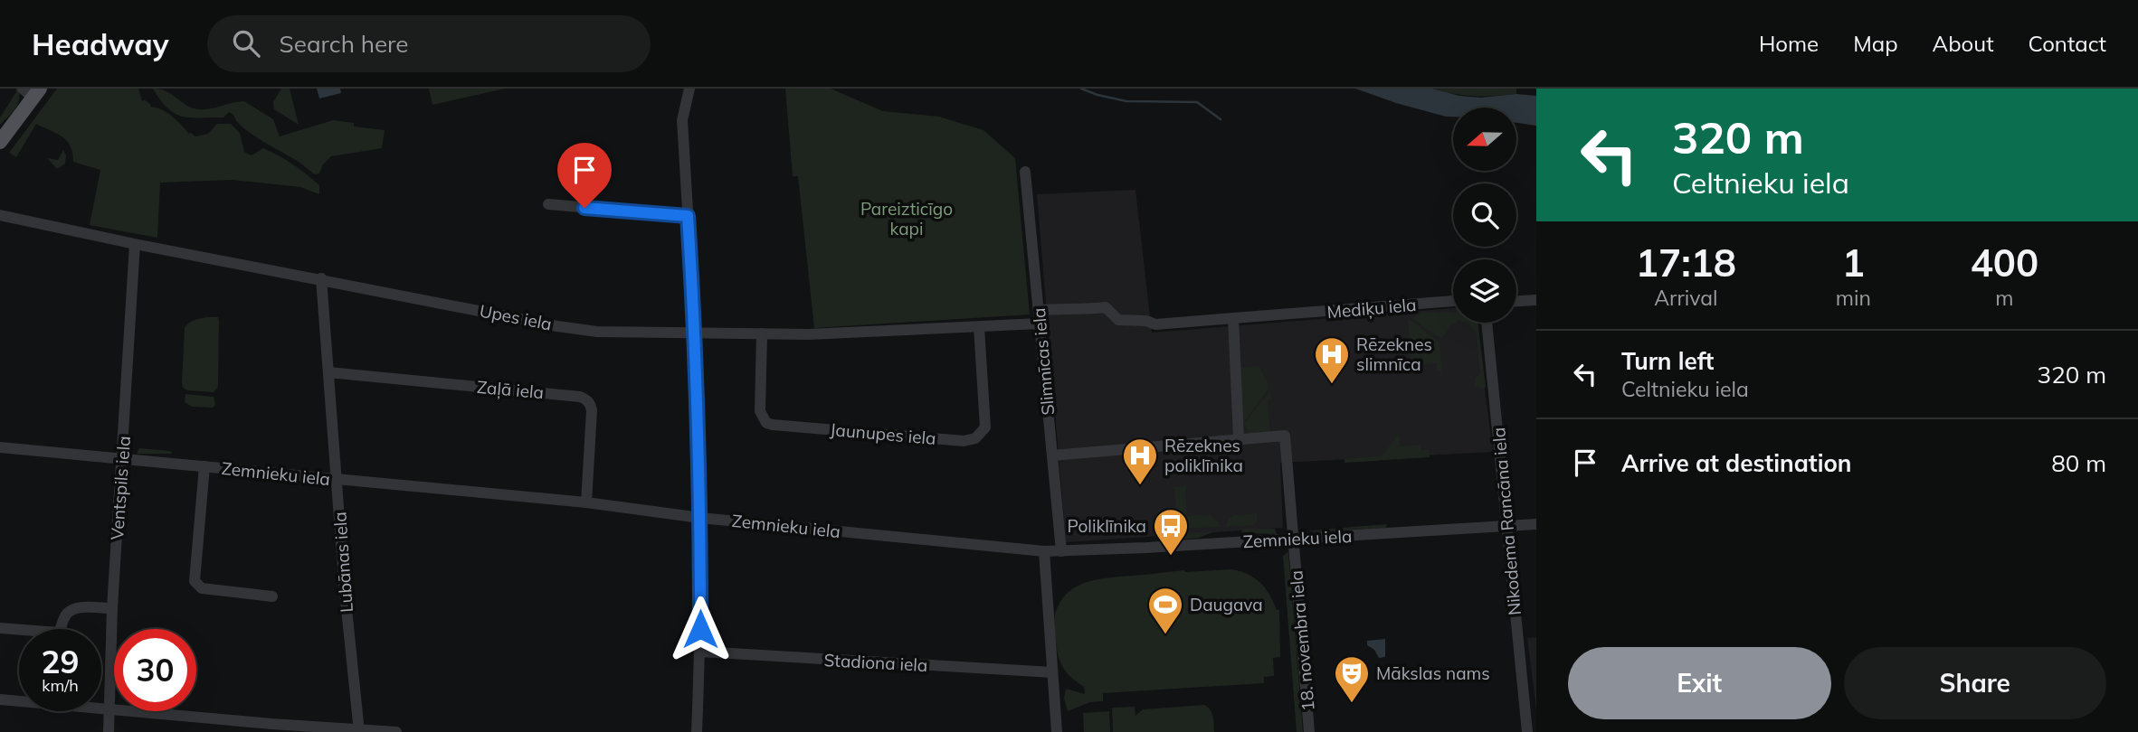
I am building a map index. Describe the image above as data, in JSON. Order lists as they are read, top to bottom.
{
  "streets": {
    "street": [
      "Mediķu iela",
      "Upes iela",
      "Slimnīcas iela",
      "Zaļā iela",
      "Jaunupes iela",
      "Zemnieku iela",
      "Ventspils iela",
      "Nikodema Rancāna iela",
      "Lubānas iela",
      "18. novembra iela",
      "Stadiona iela"
    ]
  },
  "crossings": [
    ["Mediķu iela", "Slimnīcas iela"],
    ["Upes iela", "Slimnīcas iela"],
    ["Upes iela", "Jaunupes iela"],
    ["Upes iela", "Ventspils iela"],
    ["Upes iela", "Lubānas iela"],
    ["Slimnīcas iela", "Zemnieku iela"],
    ["Zaļā iela", "Zemnieku iela"],
    ["Zaļā iela", "Lubānas iela"],
    ["Zemnieku iela", "Ventspils iela"],
    ["Zemnieku iela", "Nikodema Rancāna iela"],
    ["Zemnieku iela", "Lubānas iela"],
    ["Zemnieku iela", "18. novembra iela"]
  ],
  "parks": ["Pareizticīgo kapi"],
  "places": {
    "hospital": ["Rēzeknes slimnīca", "Rēzeknes poliklīnika"],
    "bus stop": ["Poliklīnika"],
    "sports": ["Daugava"],
    "theatre": ["Mākslas nams"]
  },
  "north": "left",
  "page": {
    "header": "Headway",
    "search": "Search here",
    "nav": [
      "Home",
      "Map",
      "About",
      "Contact"
    ],
    "turn": ["320 m", "Celtnieku iela"],
    "eta": [
      "17:18",
      "Arrival",
      "1",
      "min",
      "400",
      "m"
    ],
    "list": [
      {
        "name": "Turn left",
        "note": "Celtnieku iela",
        "value": "320 m"
      },
      {
        "name": "Arrive at destination",
        "value": "80 m"
      }
    ],
    "speed": "29 km/h",
    "limit": "30",
    "buttons": ["Exit", "Share"]
  }
}
